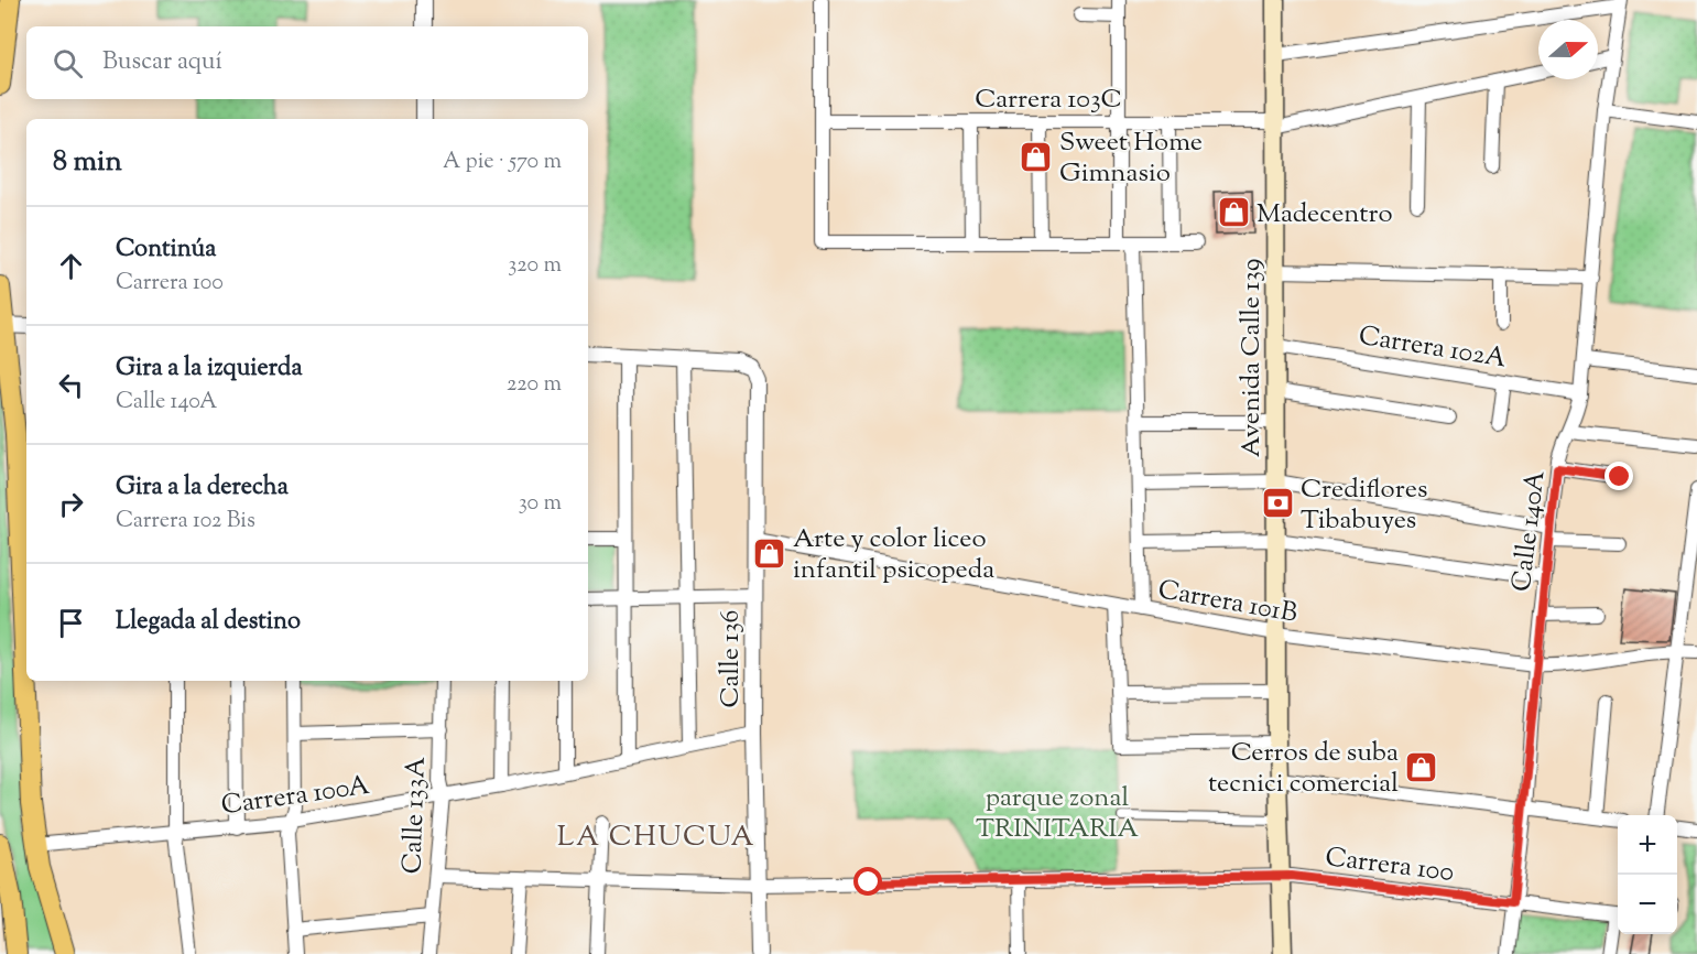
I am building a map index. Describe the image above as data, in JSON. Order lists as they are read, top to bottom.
{
  "streets": {
    "main road": ["Avenida Calle 139"],
    "street": [
      "Carrera 103C",
      "Carrera 102A",
      "Calle 140A",
      "Carrera 101B",
      "Calle 136",
      "Carrera 100A",
      "Calle 133A",
      "Carrera 100"
    ]
  },
  "crossings": [
    ["Carrera 103C", "Avenida Calle 139"],
    ["Carrera 102A", "Avenida Calle 139"],
    ["Carrera 102A", "Calle 140A"],
    ["Avenida Calle 139", "Carrera 101B"],
    ["Avenida Calle 139", "Carrera 100"],
    ["Calle 140A", "Carrera 101B"],
    ["Calle 140A", "Carrera 100"],
    ["Carrera 101B", "Calle 136"],
    ["Calle 136", "Carrera 100A"],
    ["Calle 136", "Carrera 100"],
    ["Carrera 100A", "Calle 133A"],
    ["Calle 133A", "Carrera 100"]
  ],
  "districts": ["LA CHUCUA"],
  "parks": ["parque zonal TRINITARIA"],
  "places": {
    "shop": [
      "Sweet Home Gimnasio",
      "Madecentro",
      "Arte y color liceo infantil psicopeda",
      "Cerros de suba tecnici comercial"
    ],
    "bank": ["Crediflores Tibabuyes"]
  },
  "north": "right",
  "page": {
    "search": "Buscar aquí",
    "heading": ["8 min", "A pie · 570 m"],
    "list": [
      ["Continúa", "Carrera 100", "320 m"],
      ["Gira a la izquierda", "Calle 140A", "220 m"],
      ["Gira a la derecha", "Carrera 102 Bis", "30 m"],
      "Llegada al destino"
    ],
    "map_buttons": ["+", "−"]
  }
}
